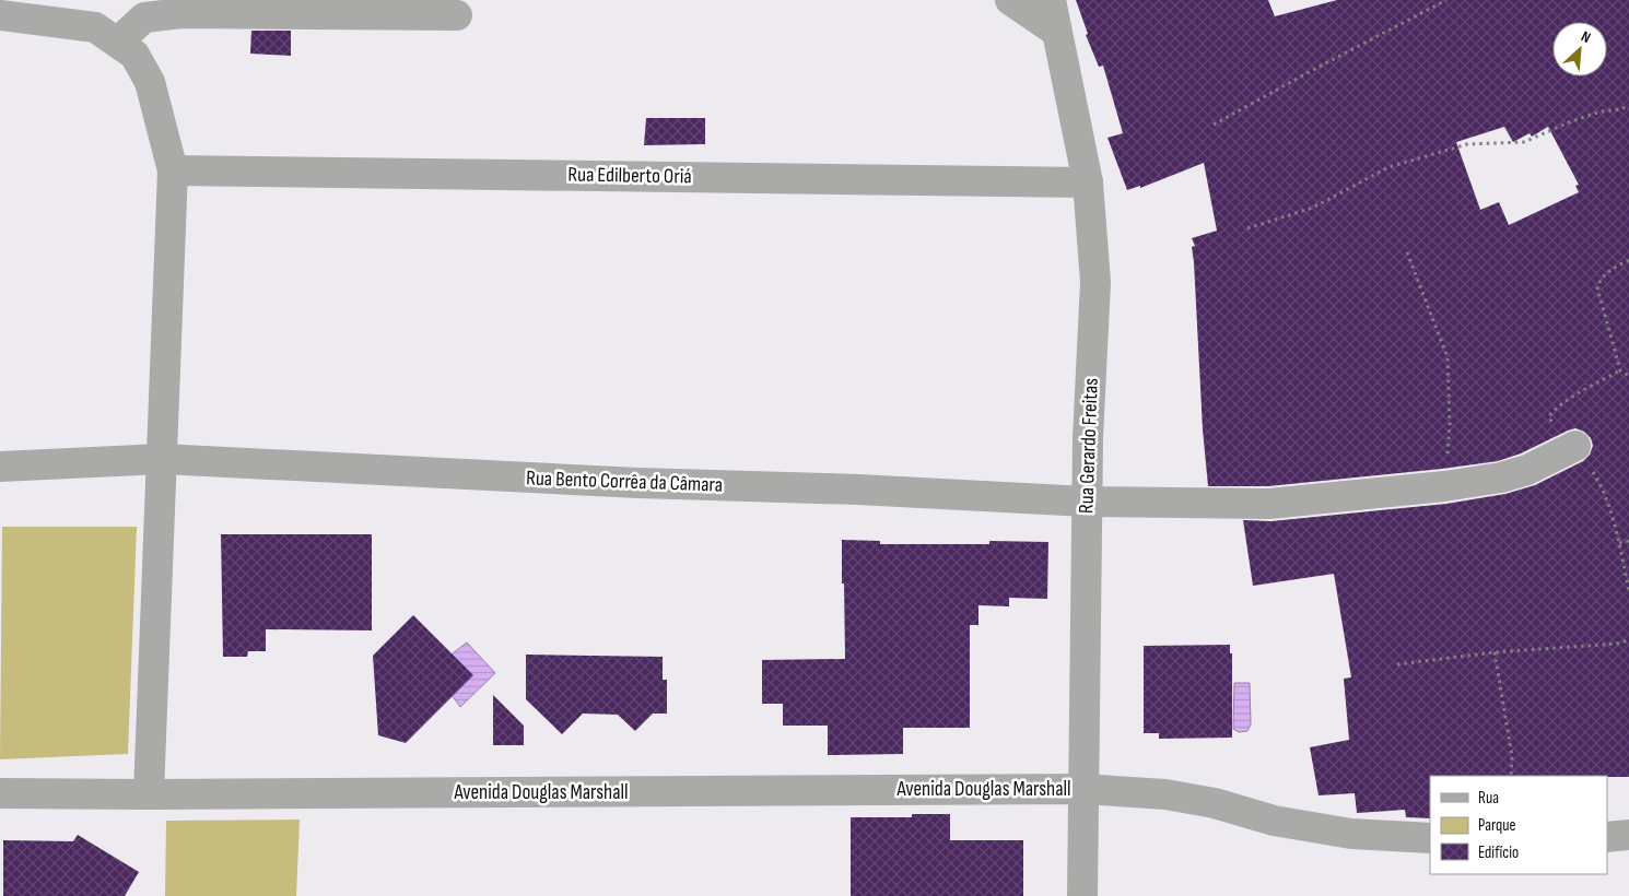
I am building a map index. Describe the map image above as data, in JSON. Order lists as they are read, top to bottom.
{
  "streets": {
    "street": [
      "Rua Edilberto Oriá",
      "Rua Gerardo Freitas",
      "Rua Bento Corrêa da Câmara",
      "Avenida Douglas Marshall"
    ]
  },
  "crossings": [
    ["Rua Edilberto Oriá", "Rua Gerardo Freitas"],
    ["Rua Gerardo Freitas", "Rua Bento Corrêa da Câmara"],
    ["Rua Gerardo Freitas", "Avenida Douglas Marshall"]
  ],
  "legend": ["Rua", "Parque", "Edifício"],
  "north": "top right"
}
